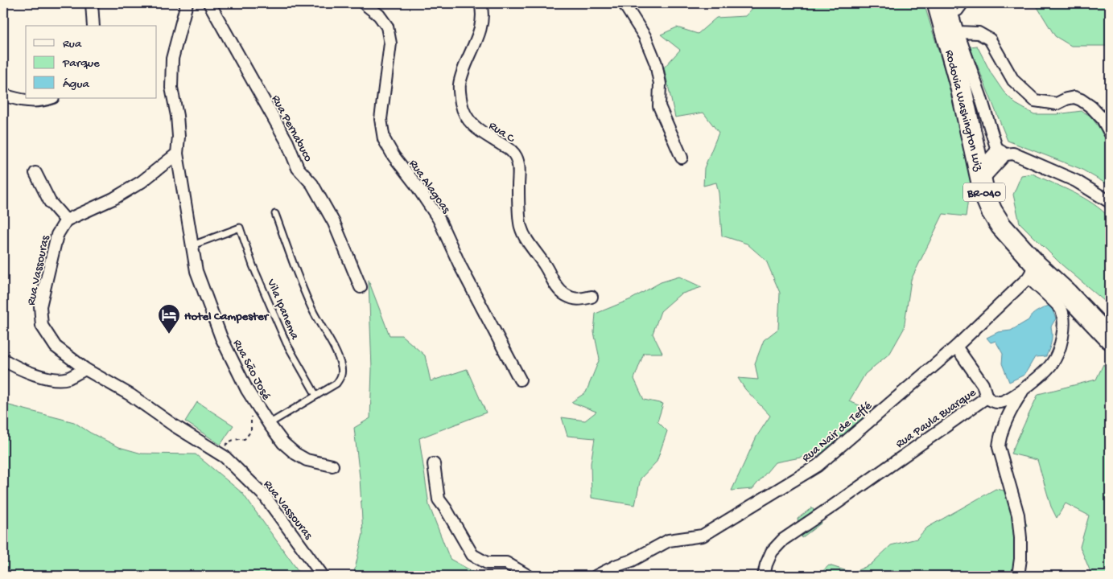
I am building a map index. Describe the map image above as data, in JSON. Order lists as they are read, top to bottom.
{
  "streets": {
    "highway": ["Rodovia Washington Luiz", "BR-040"],
    "street": [
      "Rua Pernabuco",
      "Rua C",
      "Rua Alagoas",
      "Rua Vassouras",
      "Rua São José",
      "Rua Paula Buarque",
      "Rua Nair de Teffé"
    ],
    "lane": ["Vila Ipanema"]
  },
  "crossings": [
    ["Rodovia Washington Luiz", "Rua Paula Buarque"],
    ["Rodovia Washington Luiz", "Rua Nair de Teffé"],
    ["Vila Ipanema", "Rua São José"],
    ["Rua Paula Buarque", "Rua Nair de Teffé"]
  ],
  "places": {
    "hotel": ["Hotel Campester"]
  },
  "legend": ["Rua", "Parque", "Água"]
}
